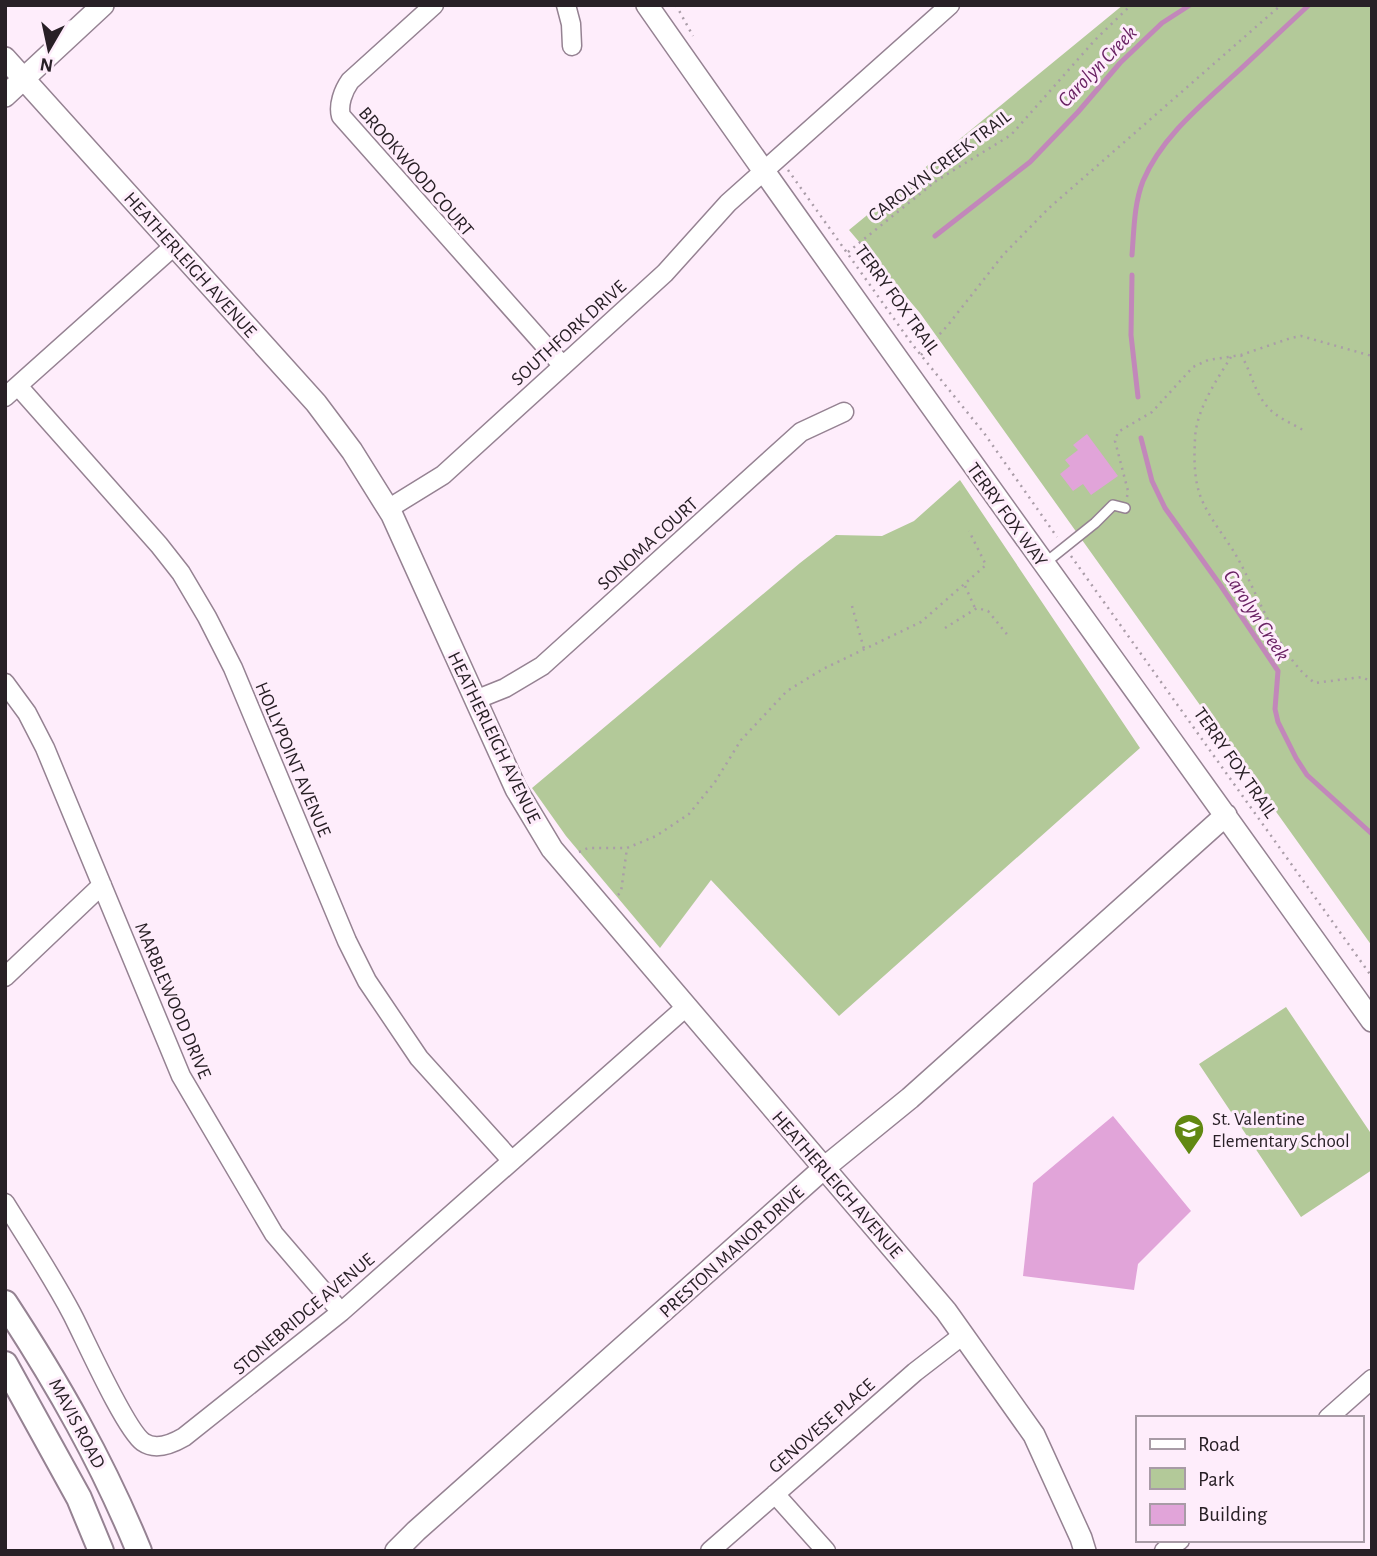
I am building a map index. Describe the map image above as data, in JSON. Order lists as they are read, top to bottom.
{
  "streets": {
    "main road": ["MAVIS ROAD"],
    "street": [
      "BROOKWOOD COURT",
      "HEATHERLEIGH AVENUE",
      "SOUTHFORK DRIVE",
      "TERRY FOX WAY",
      "SONOMA COURT",
      "HOLLYPOINT AVENUE",
      "MARBLEWOOD DRIVE",
      "PRESTON MANOR DRIVE",
      "STONEBRIDGE AVENUE",
      "GENOVESE PLACE"
    ],
    "path": ["CAROLYN CREEK TRAIL", "TERRY FOX TRAIL"]
  },
  "crossings": [
    ["CAROLYN CREEK TRAIL", "TERRY FOX TRAIL"],
    ["BROOKWOOD COURT", "SOUTHFORK DRIVE"],
    ["HEATHERLEIGH AVENUE", "SOUTHFORK DRIVE"],
    ["HEATHERLEIGH AVENUE", "SONOMA COURT"],
    ["HEATHERLEIGH AVENUE", "PRESTON MANOR DRIVE"],
    ["HEATHERLEIGH AVENUE", "STONEBRIDGE AVENUE"],
    ["HEATHERLEIGH AVENUE", "GENOVESE PLACE"],
    ["TERRY FOX TRAIL", "TERRY FOX WAY"],
    ["SOUTHFORK DRIVE", "TERRY FOX WAY"],
    ["TERRY FOX WAY", "PRESTON MANOR DRIVE"],
    ["HOLLYPOINT AVENUE", "STONEBRIDGE AVENUE"],
    ["MARBLEWOOD DRIVE", "STONEBRIDGE AVENUE"]
  ],
  "water": ["Carolyn Creek"],
  "places": {
    "school or university": ["St. Valentine Elementary School"]
  },
  "legend": ["Road", "Park", "Building"],
  "north": "bottom"
}
